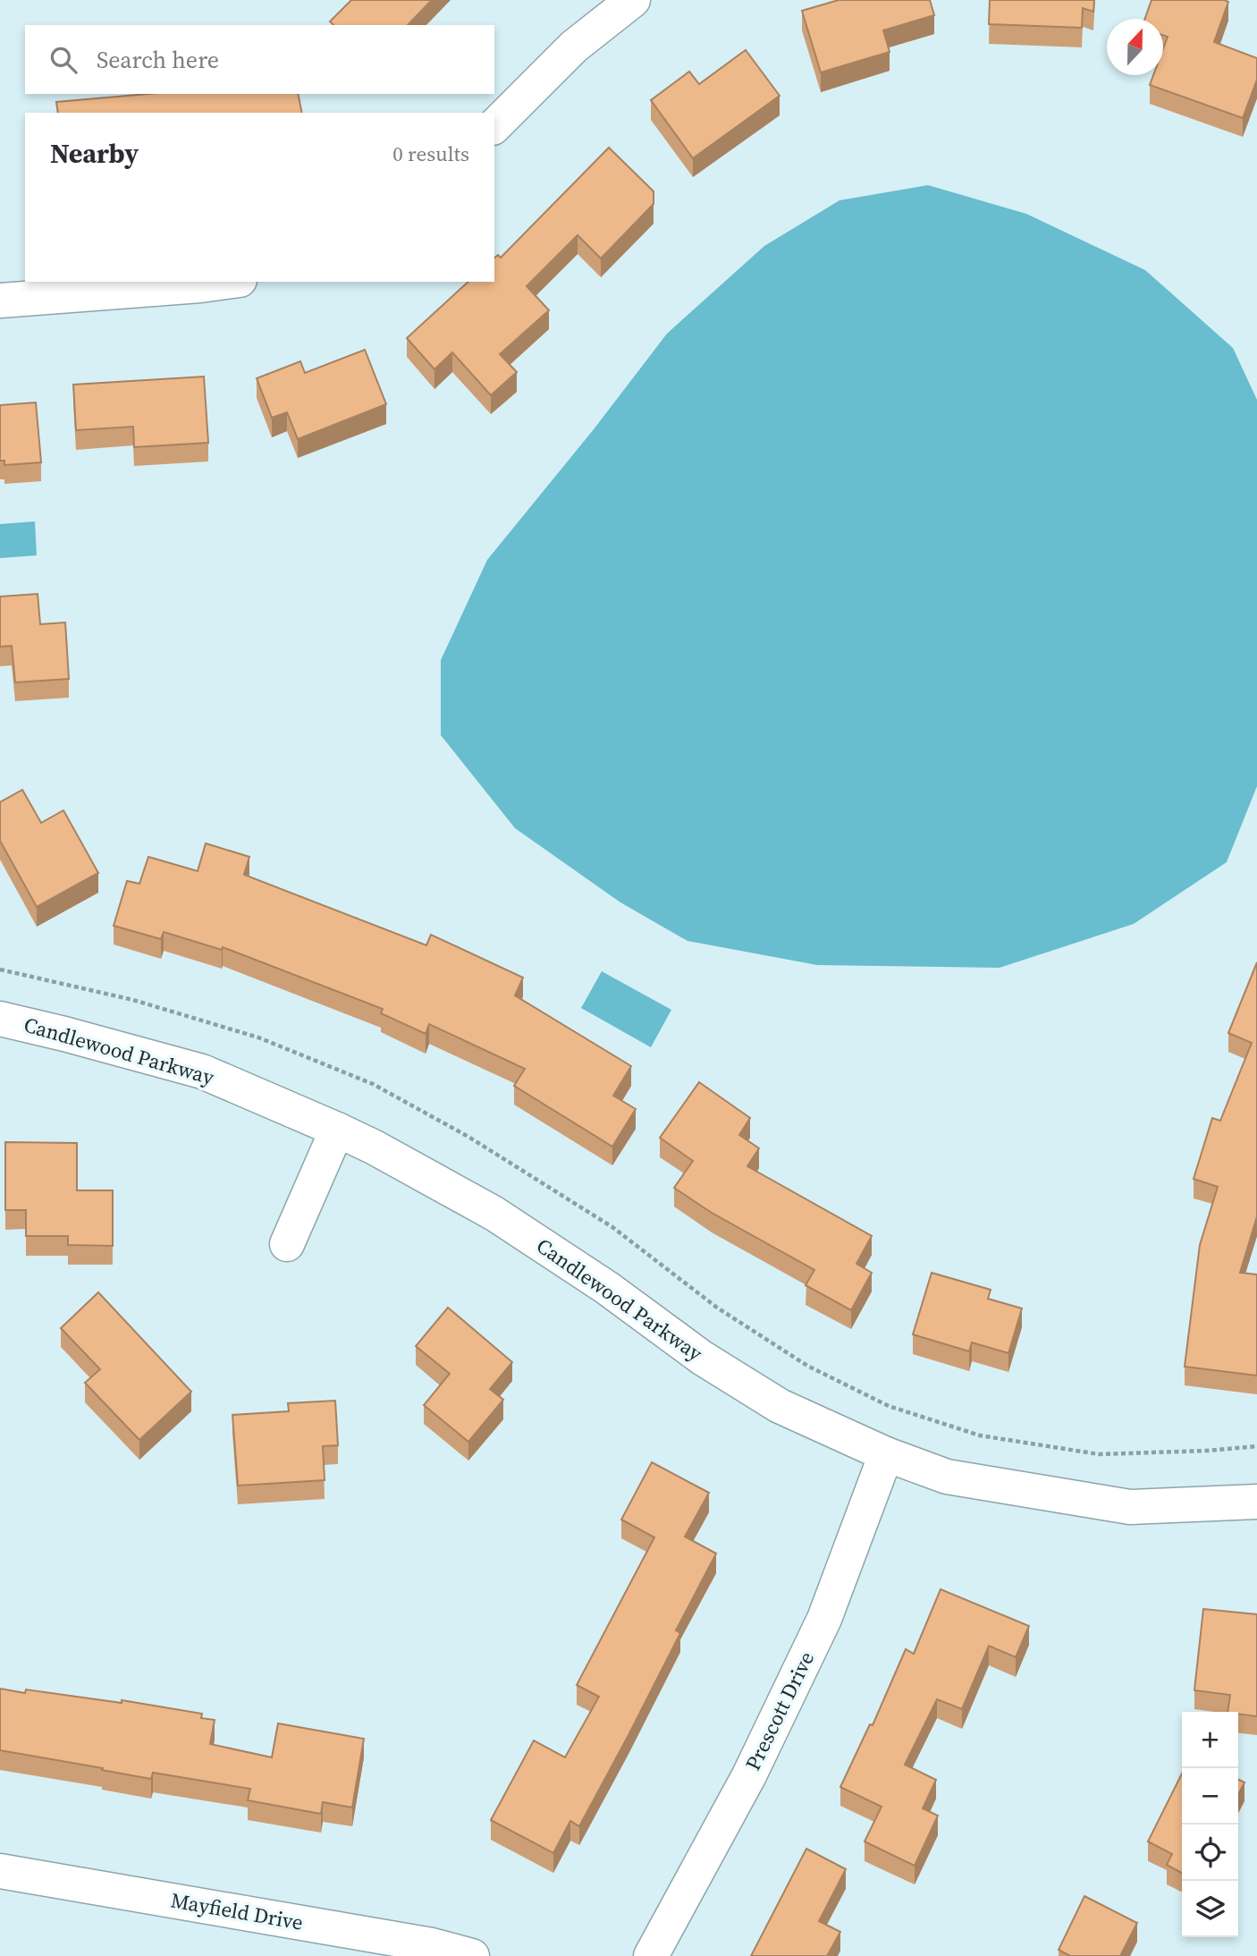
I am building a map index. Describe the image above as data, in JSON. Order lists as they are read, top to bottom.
{
  "streets": {
    "street": ["Candlewood Parkway", "Prescott Drive", "Mayfield Drive"]
  },
  "crossings": [
    ["Candlewood Parkway", "Prescott Drive"]
  ],
  "north": "top",
  "page": {
    "search": "Search here",
    "heading": ["Nearby", "0 results"],
    "map_buttons": ["+", "−"]
  }
}
